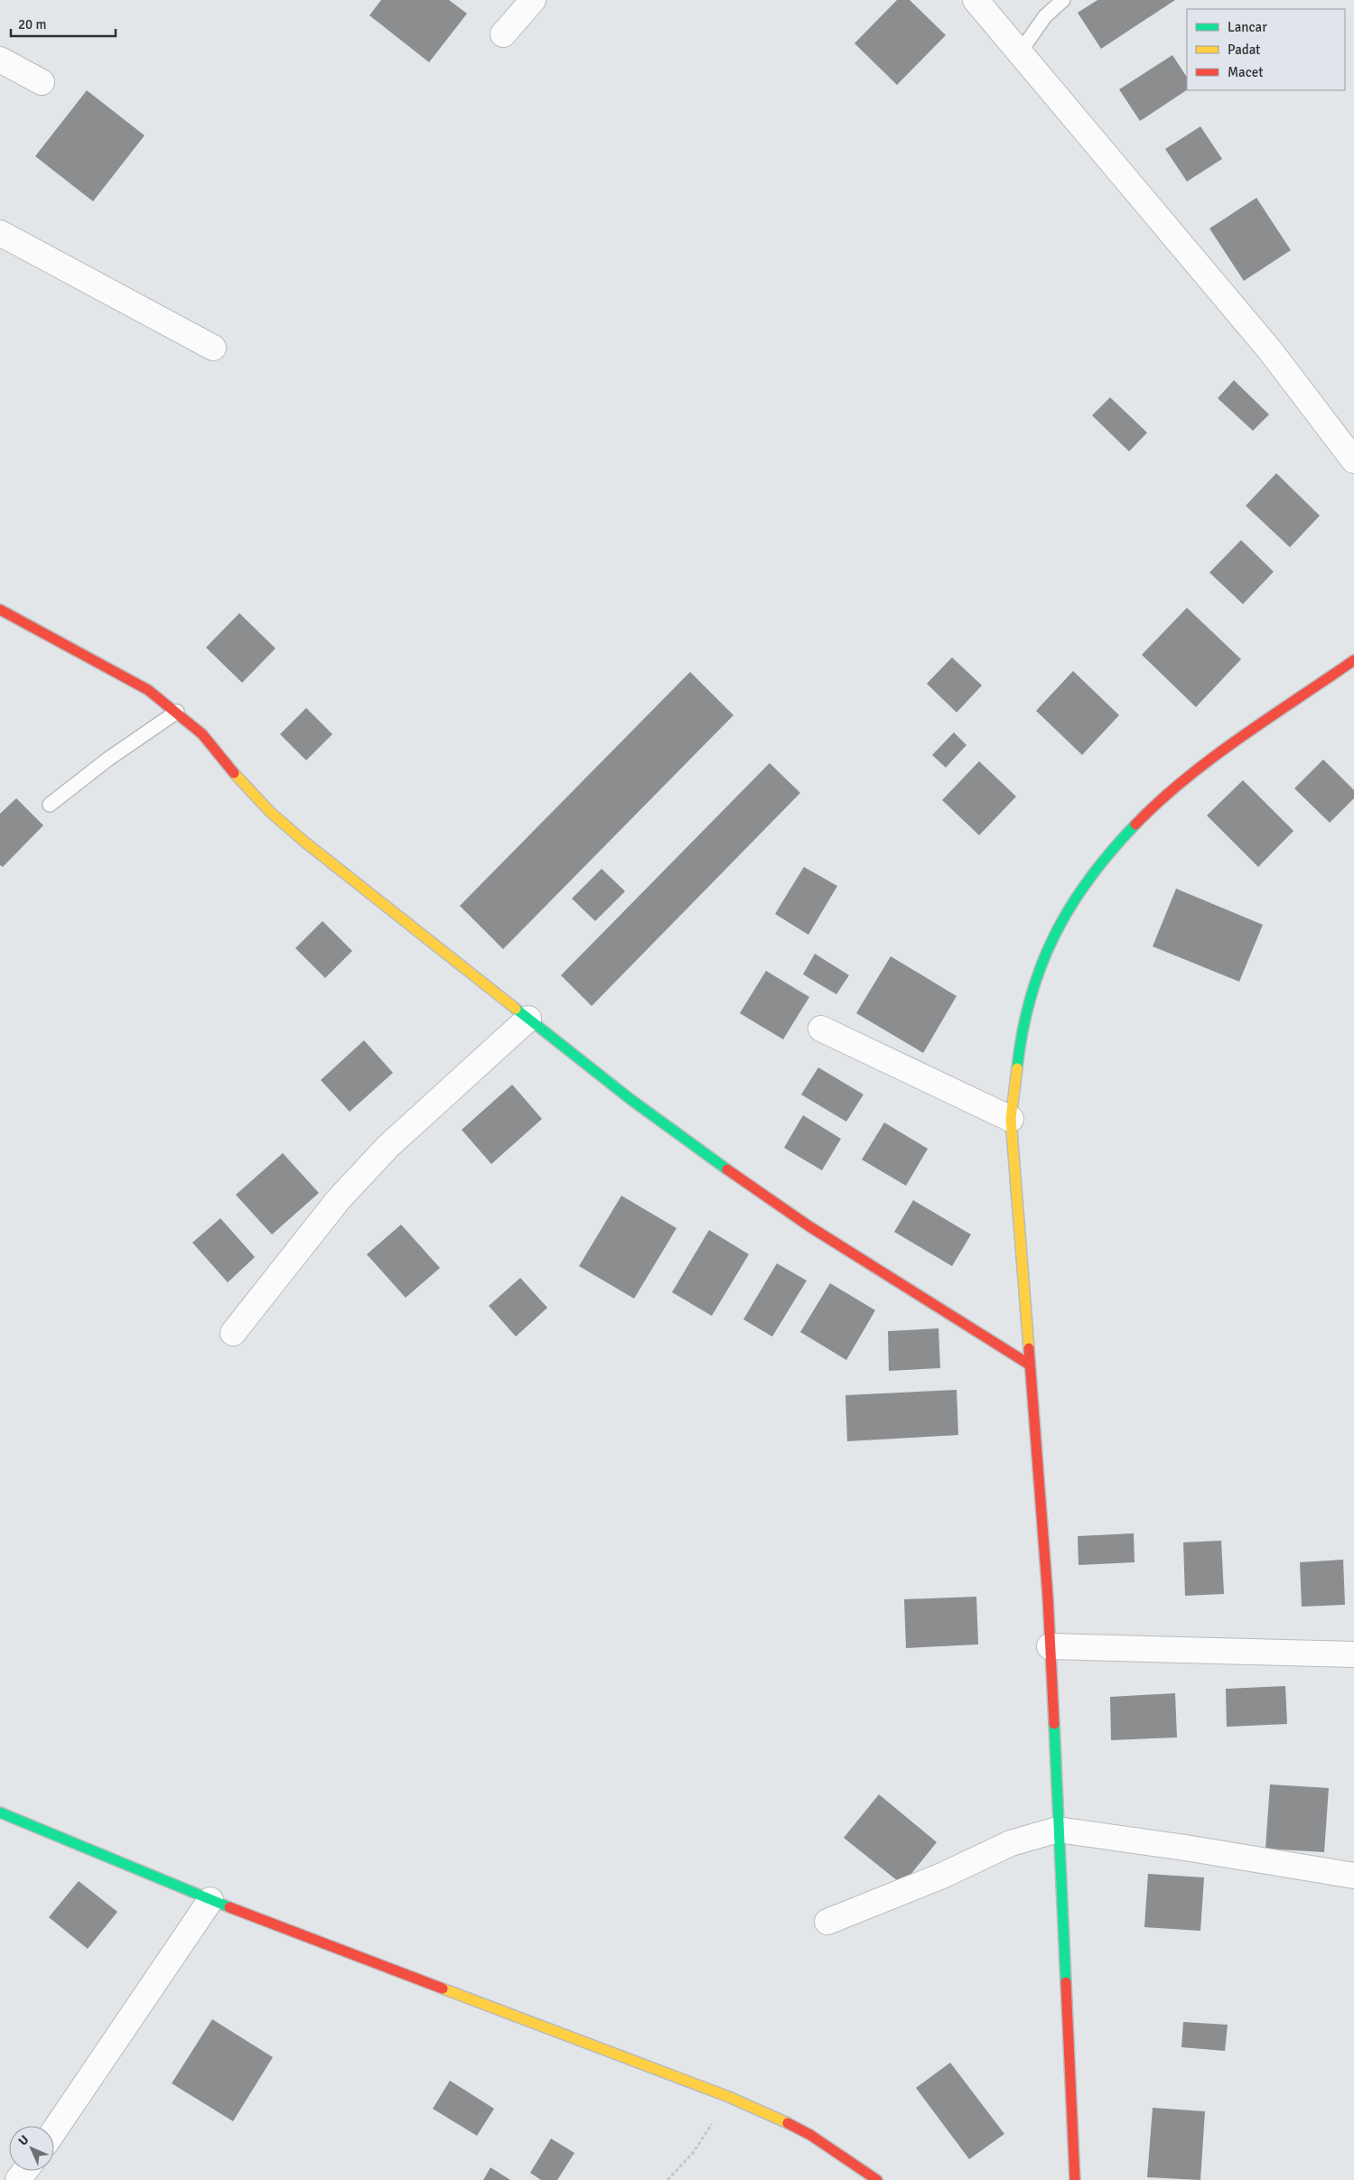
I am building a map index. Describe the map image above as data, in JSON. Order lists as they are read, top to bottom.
{
  "legend": ["Lancar", "Padat", "Macet"],
  "scale_bar": "20 m",
  "north": "top left"
}
